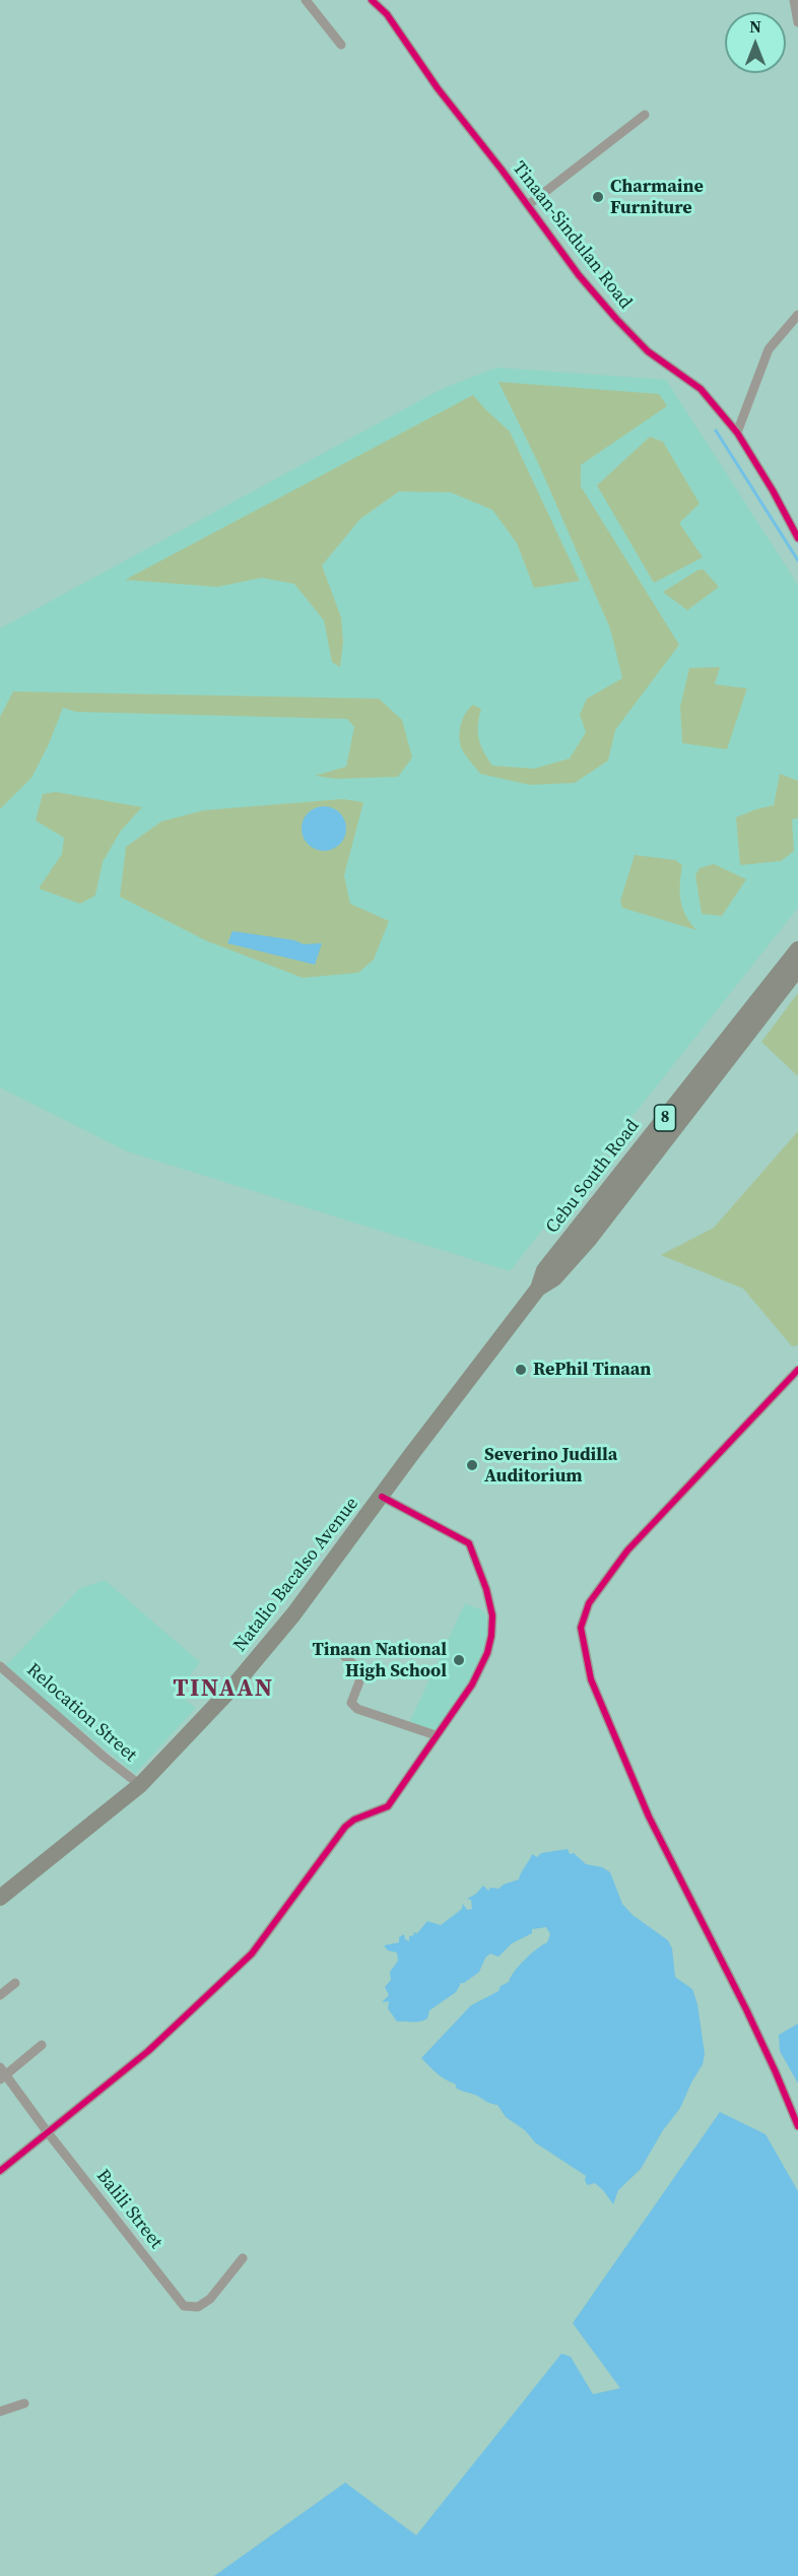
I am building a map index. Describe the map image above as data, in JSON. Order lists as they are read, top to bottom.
{
  "streets": {
    "highway": ["8", "Cebu South Road", "Natalio Bacalso Avenue"],
    "street": ["Tinaan-Sindulan Road", "Relocation Street", "Balili Street"]
  },
  "crossings": [
    ["Cebu South Road", "Natalio Bacalso Avenue"],
    ["Natalio Bacalso Avenue", "Relocation Street"]
  ],
  "districts": ["TINAAN"],
  "places": [
    "Charmaine Furniture",
    "RePhil Tinaan",
    "Severino Judilla Auditorium",
    "Tinaan National High School"
  ],
  "north": "top"
}
